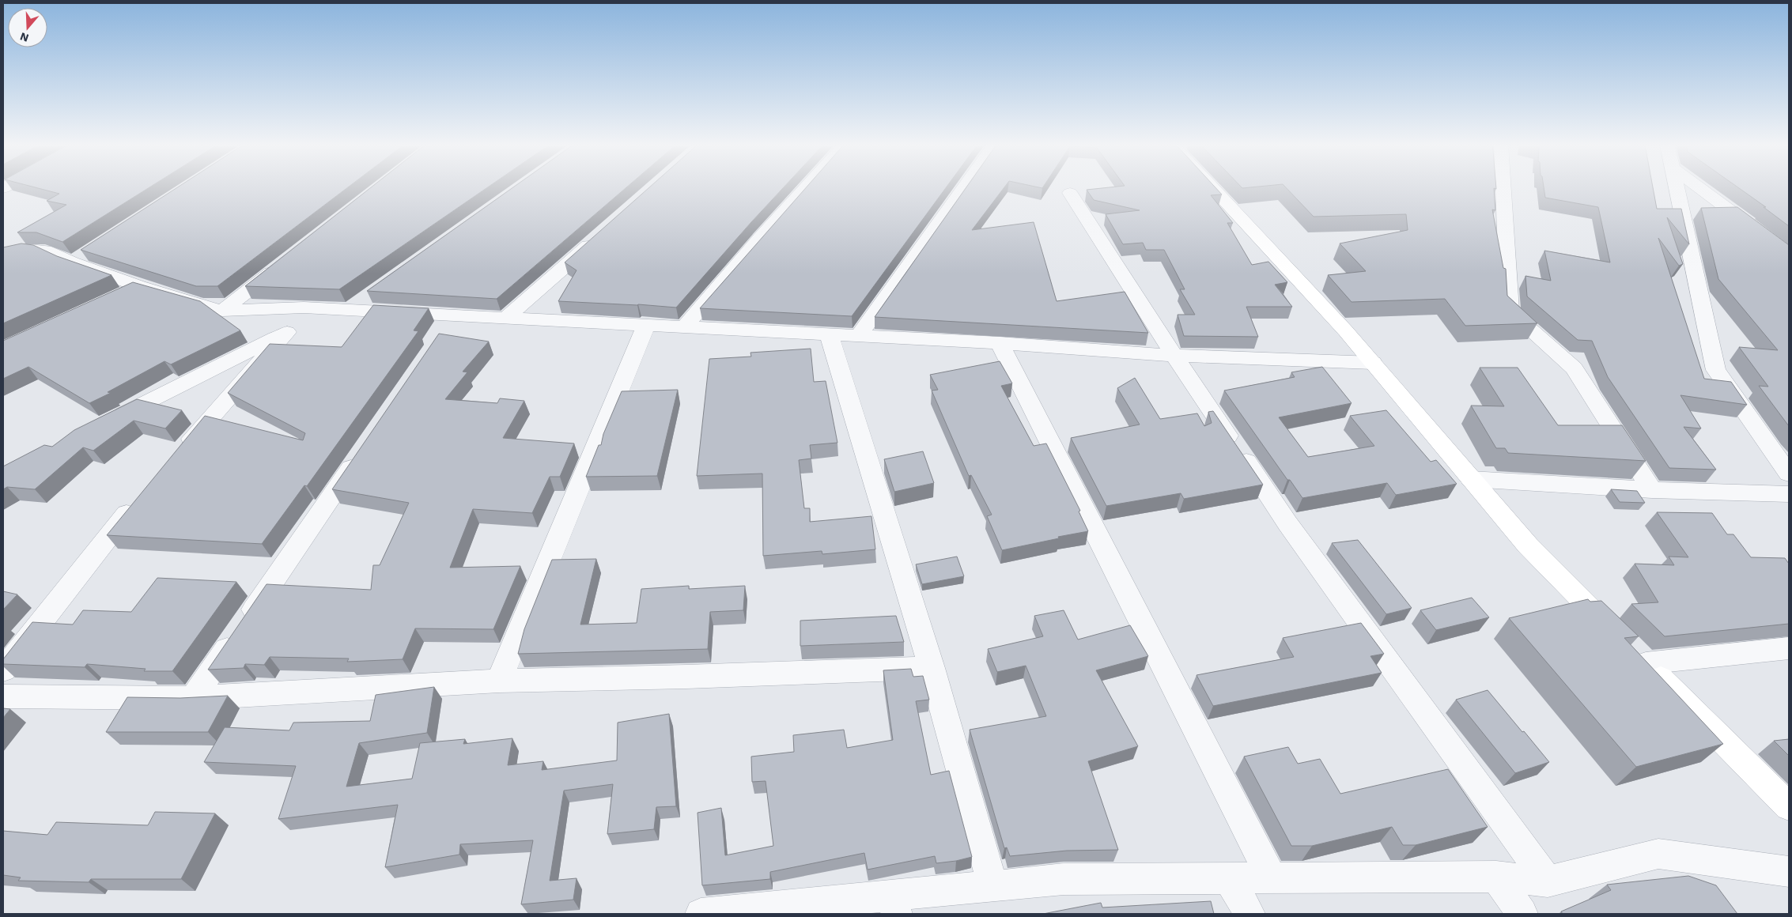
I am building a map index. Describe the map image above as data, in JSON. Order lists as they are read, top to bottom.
{
  "north": "bottom"
}
